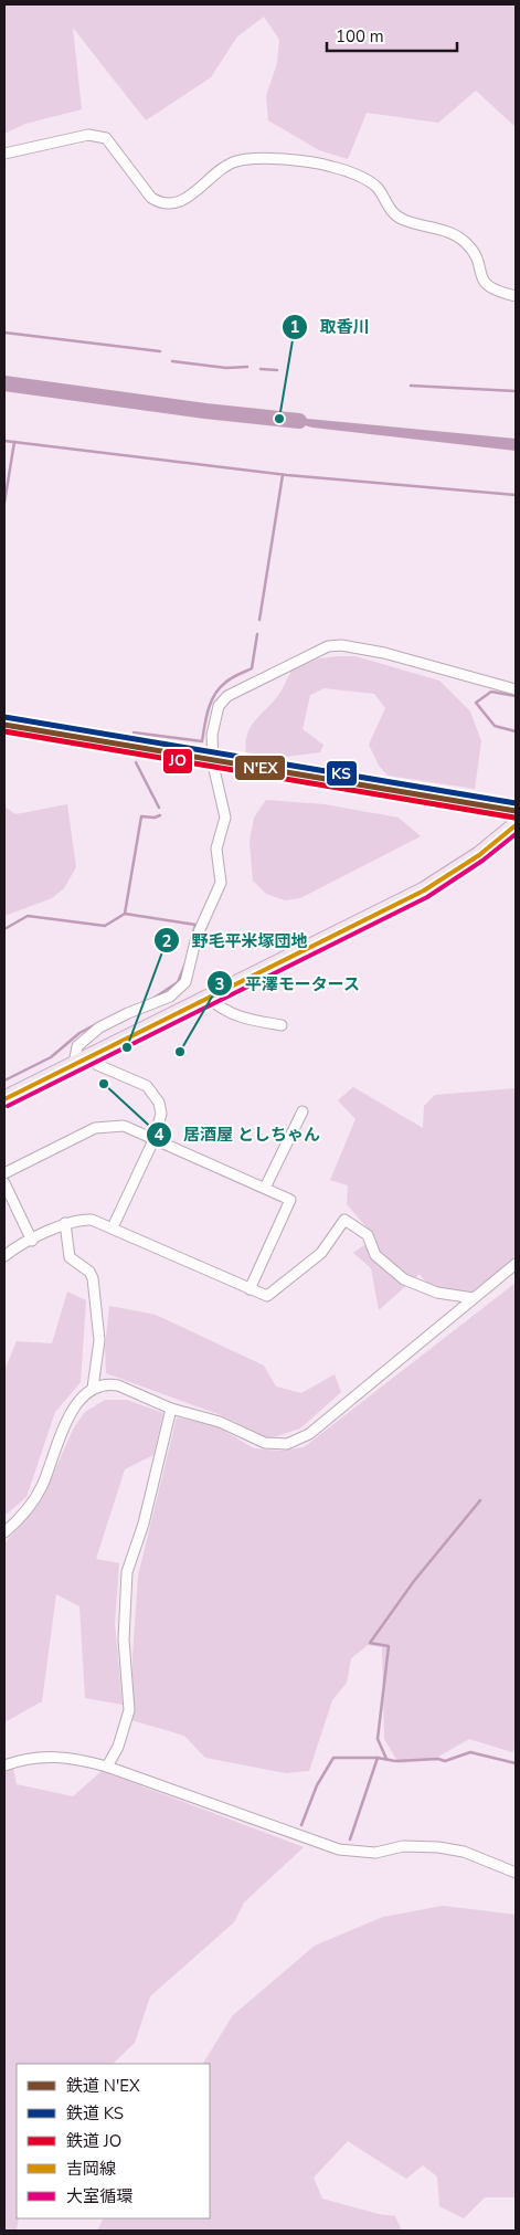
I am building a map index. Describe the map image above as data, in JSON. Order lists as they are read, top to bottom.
{
  "places": [
    "取香川",
    "野毛平米塚団地",
    "平澤モータース",
    "居酒屋 としちゃん"
  ],
  "lines": [
    "rail line KS",
    "rail line N'EX",
    "rail line JO",
    "transit line 吉岡線",
    "transit line 大室循環"
  ],
  "legend": [
    "鉄道 N'EX",
    "鉄道 KS",
    "鉄道 JO",
    "吉岡線",
    "大室循環"
  ],
  "scale_bar": "100 m"
}
